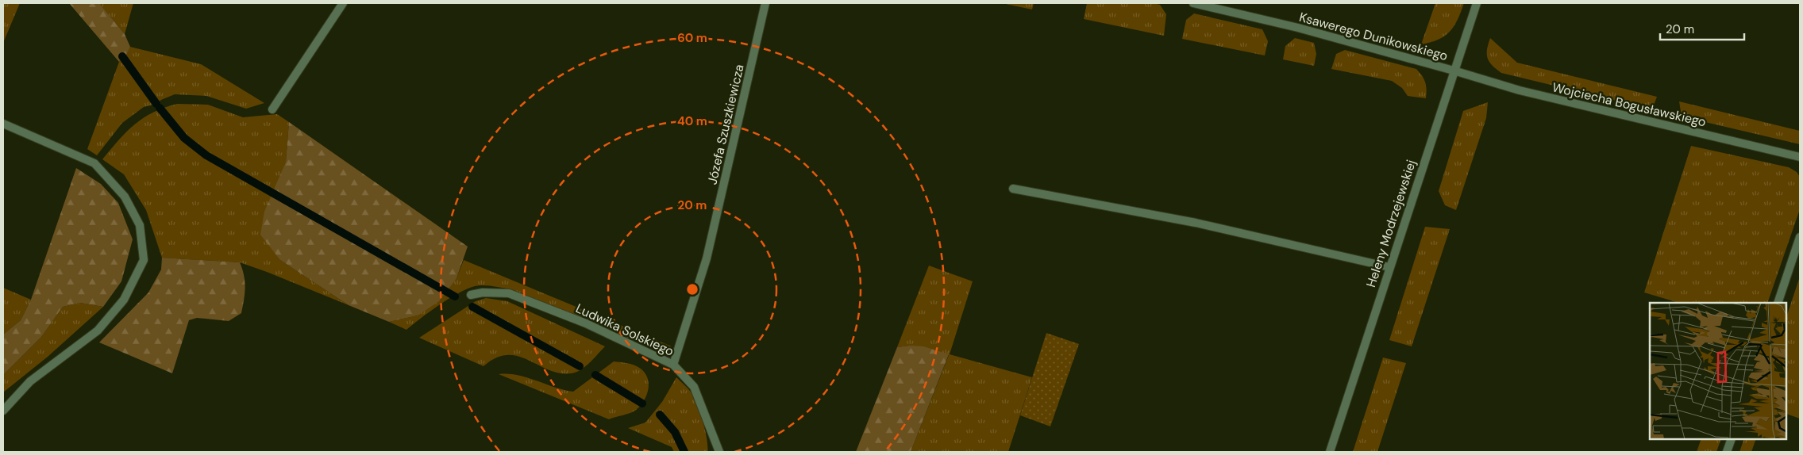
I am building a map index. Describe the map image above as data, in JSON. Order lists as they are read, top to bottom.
{
  "streets": {
    "street": [
      "Ksawerego Dunikowskiego",
      "Wojciecha Bogusławskiego",
      "Józefa Szuszkiewicza",
      "Heleny Modrzejewskiej",
      "Ludwika Solskiego"
    ]
  },
  "crossings": [
    ["Ksawerego Dunikowskiego", "Wojciecha Bogusławskiego"],
    ["Ksawerego Dunikowskiego", "Heleny Modrzejewskiej"],
    ["Wojciecha Bogusławskiego", "Heleny Modrzejewskiej"],
    ["Józefa Szuszkiewicza", "Ludwika Solskiego"]
  ],
  "scale_bar": "20 m",
  "rings": ["60 m", "40 m", "20 m"]
}
